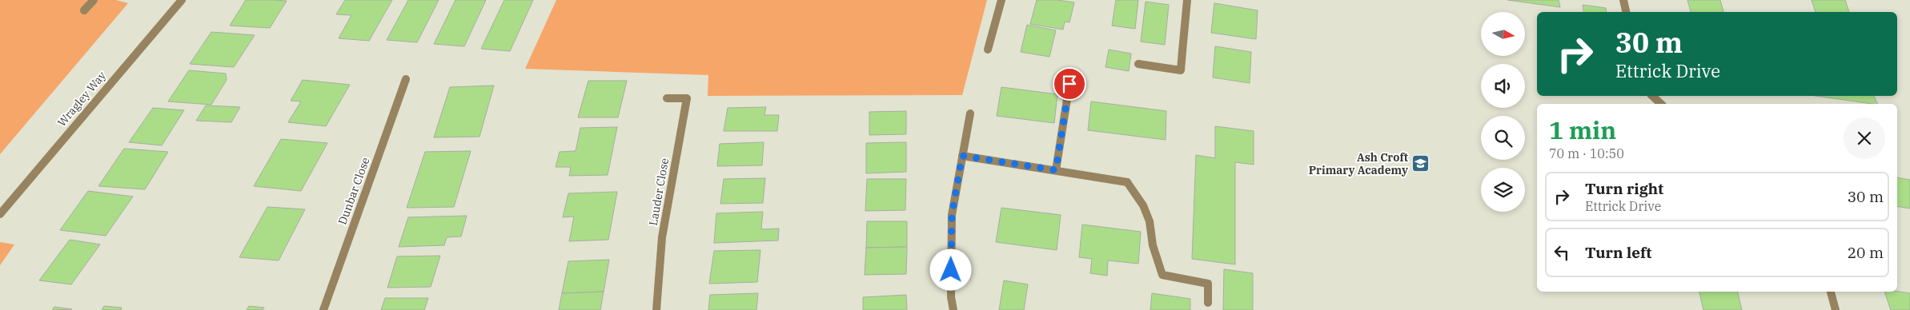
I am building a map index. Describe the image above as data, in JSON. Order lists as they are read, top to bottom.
{
  "streets": {
    "street": ["Wragley Way", "Dunbar Close", "Lauder Close"]
  },
  "places": {
    "school or university": ["Ash Croft Primary Academy"]
  },
  "north": "right",
  "page": {
    "turn": ["30 m", "Ettrick Drive"],
    "heading": ["1 min", "70 m · 10:50"],
    "list": [
      {
        "name": "Turn right",
        "note": "Ettrick Drive",
        "value": "30 m"
      },
      {
        "name": "Turn left",
        "value": "20 m"
      }
    ]
  }
}
